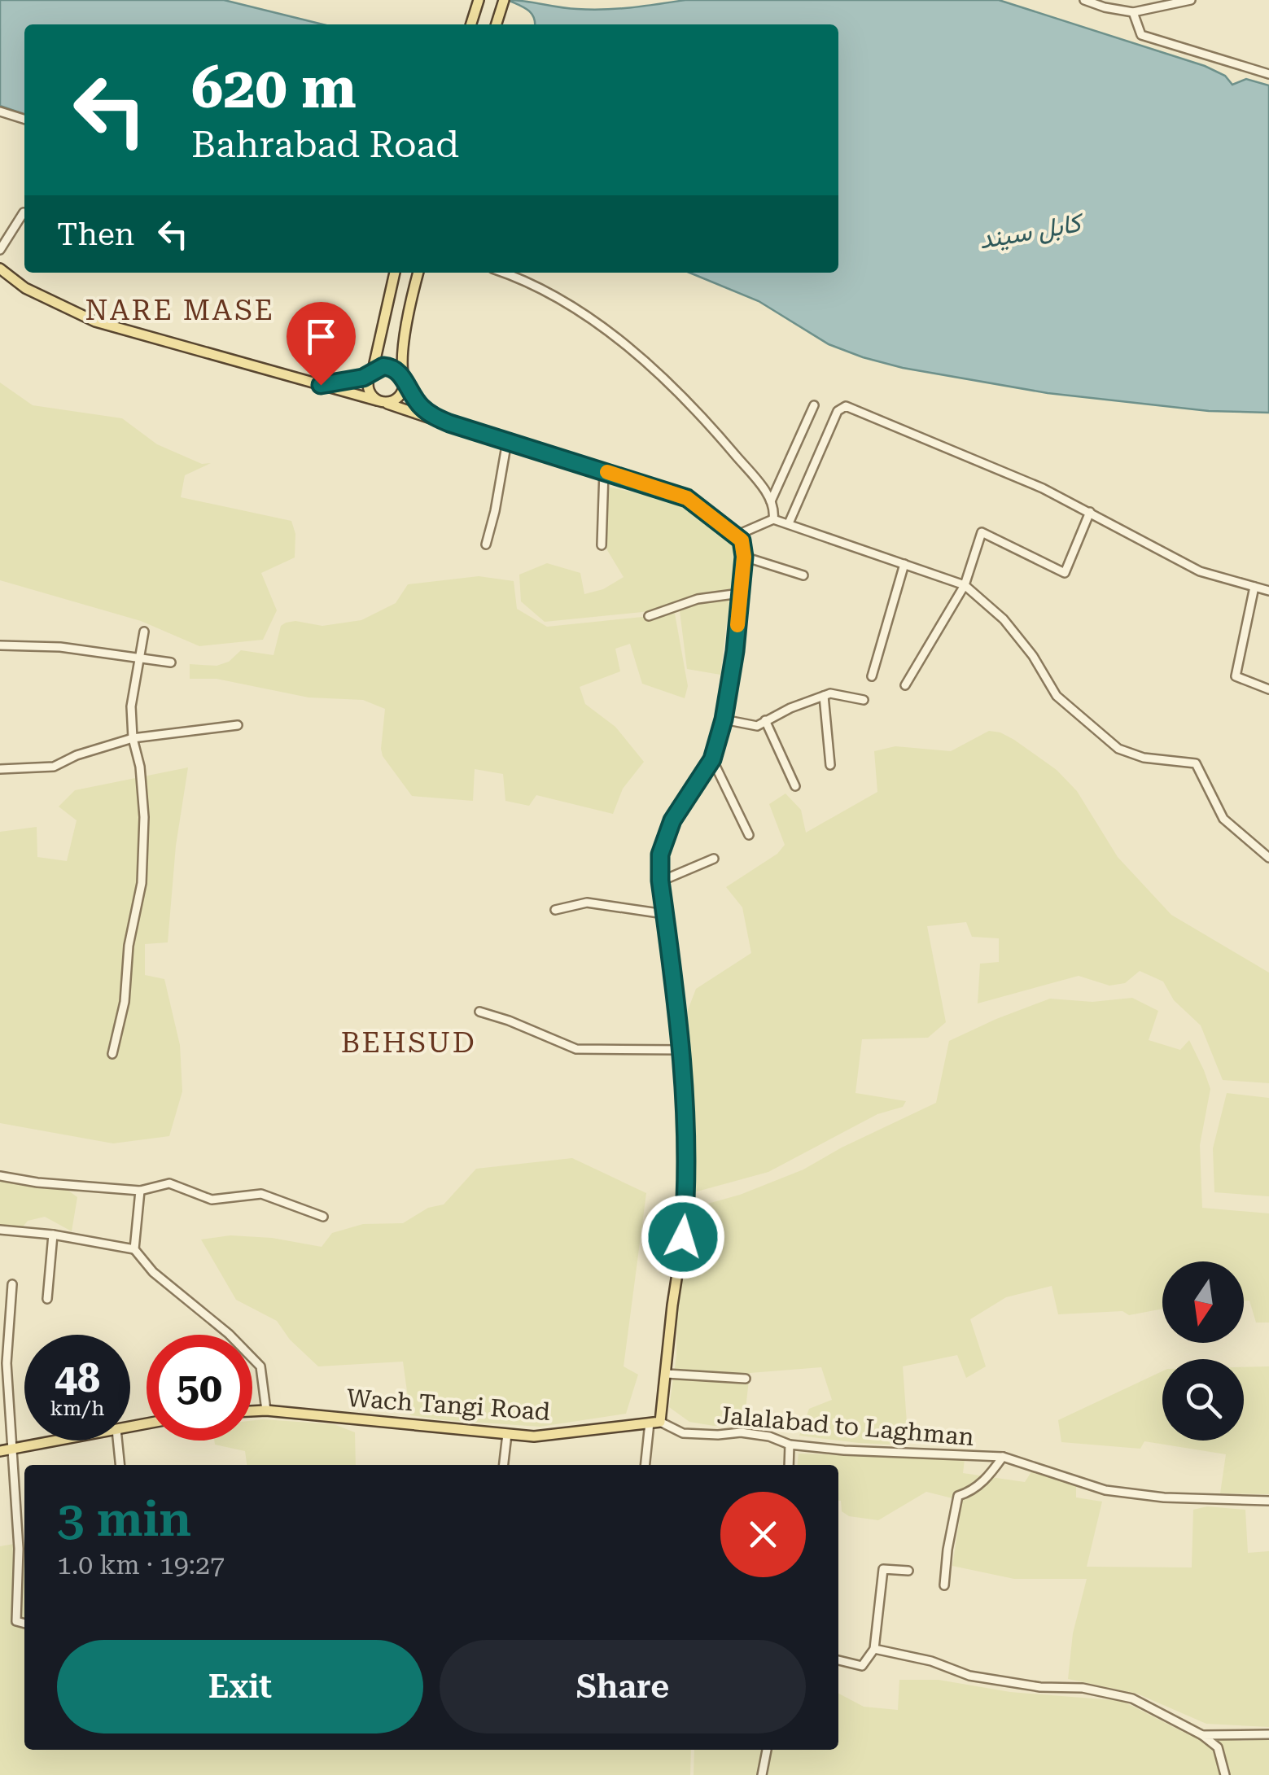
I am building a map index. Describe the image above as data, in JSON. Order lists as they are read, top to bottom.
{
  "streets": {
    "main road": ["Wach Tangi Road"],
    "street": ["Jalalabad to Laghman"]
  },
  "crossings": [
    ["Wach Tangi Road", "Jalalabad to Laghman"]
  ],
  "districts": ["NARE MASE", "BEHSUD"],
  "water": ["کابل سيند"],
  "north": "bottom",
  "page": {
    "turn": ["620 m", "Bahrabad Road"],
    "then": "Then",
    "speed": "48 km/h",
    "limit": "50",
    "heading": ["3 min", "1.0 km · 19:27"],
    "buttons": ["Exit", "Share"]
  }
}
